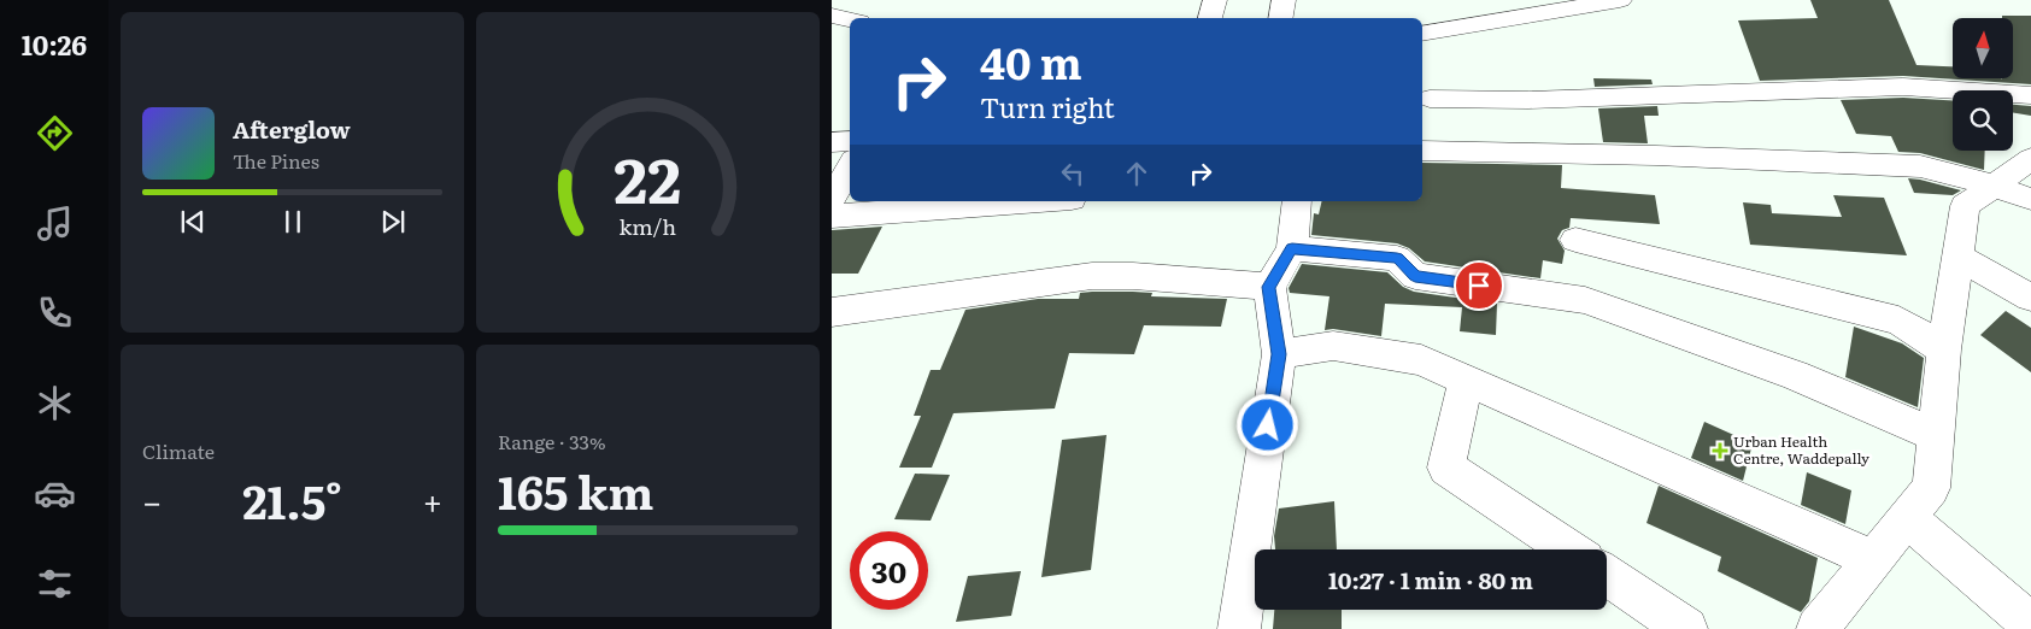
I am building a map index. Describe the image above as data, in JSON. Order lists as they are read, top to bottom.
{
  "places": {
    "health": ["Urban Health Centre, Waddepally"]
  },
  "north": "top",
  "page": {
    "tabs": "10:26",
    "turn": ["40 m", "Turn right"],
    "song": ["Afterglow", "The Pines"],
    "tile": [
      "Climate",
      ["Range · 33%", "165 km"]
    ],
    "heat": ["−", "21.5°", "+"],
    "limit": "30",
    "trip": "10:27 · 1 min · 80 m",
    "gauge": ["22", "km/h"]
  }
}
